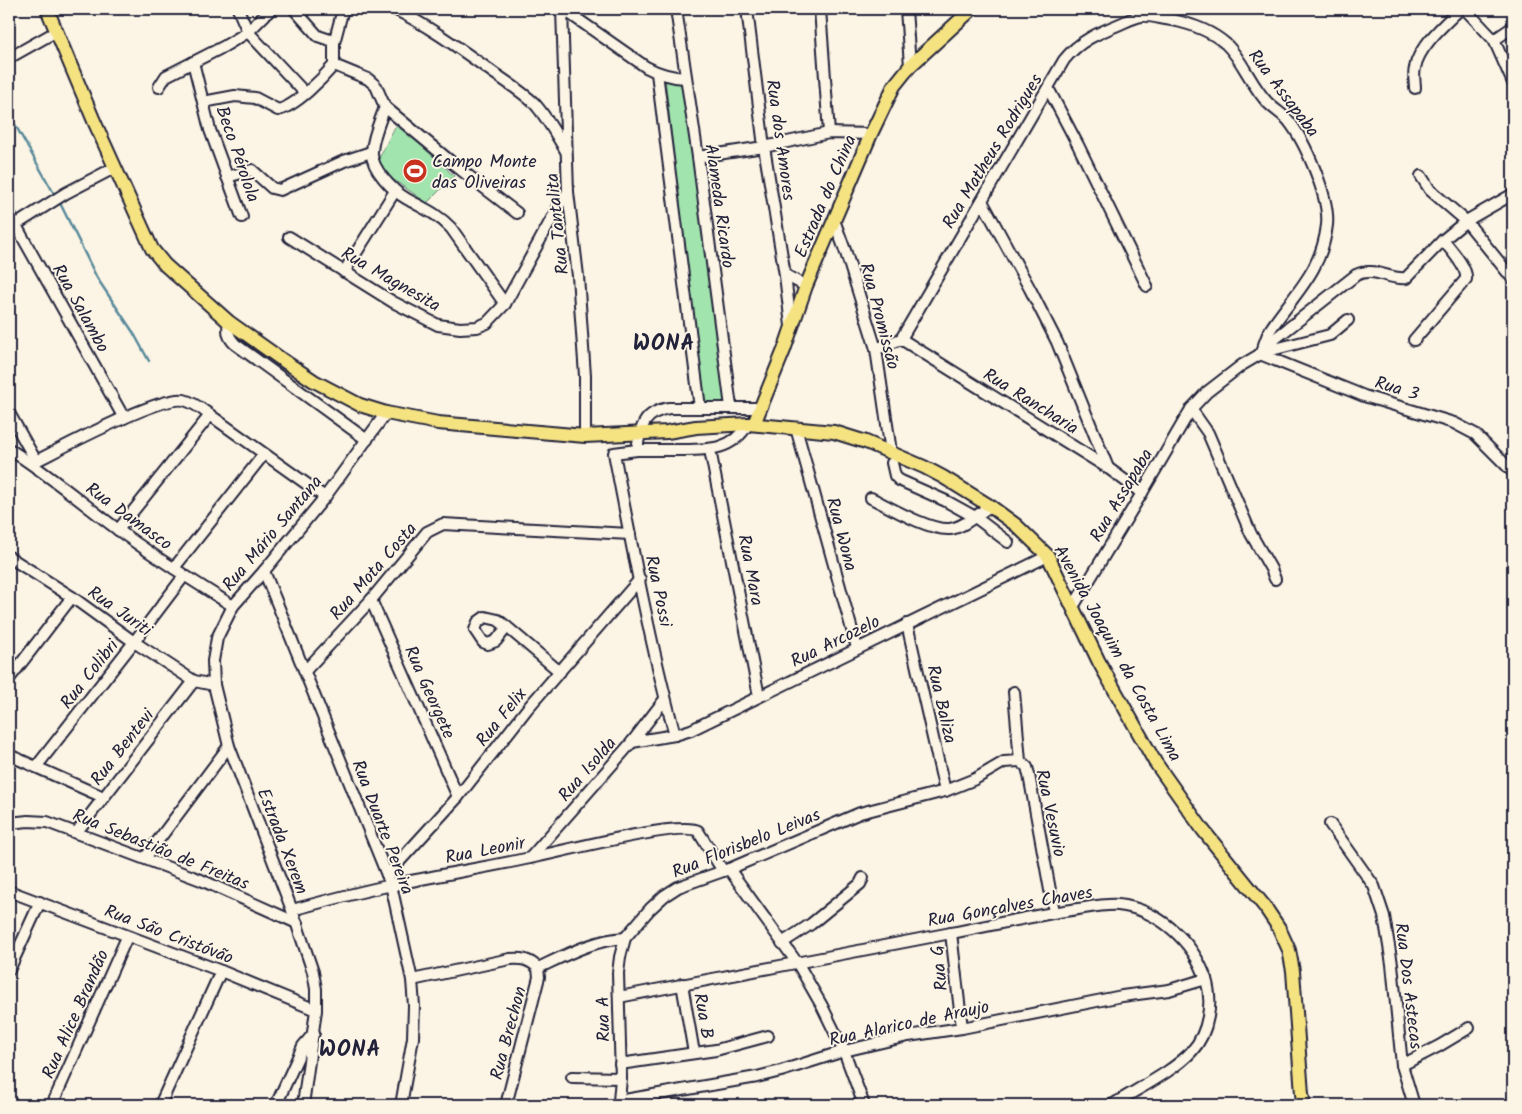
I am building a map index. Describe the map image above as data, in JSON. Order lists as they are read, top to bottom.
{
  "streets": {
    "main road": ["Estrada do China", "Avenida Joaquim da Costa Lima"],
    "street": [
      "Rua Assapaba",
      "Rua dos Amores",
      "Rua Matheus Rodrigues",
      "Beco Pérolola",
      "Alameda Ricardo",
      "Rua Tantalita",
      "Rua Magnesita",
      "Rua Salambo",
      "Rua Promissão",
      "Rua 3",
      "Rua Rancharia",
      "Rua Damasco",
      "Rua Mário Santana",
      "Rua Wona",
      "Rua Mara",
      "Rua Mota Costa",
      "Rua Possi",
      "Rua Juriti",
      "Rua Arcozelo",
      "Rua Colibri",
      "Rua Georgete",
      "Rua Baliza",
      "Rua Felix",
      "Rua Bentevi",
      "Rua Isolda",
      "Rua Vesuvio",
      "Rua Duarte Pereira",
      "Estrada Xerem",
      "Rua Florisbelo Leivas",
      "Rua Sebastião de Freitas",
      "Rua Leonir",
      "Rua Gonçalves Chaves",
      "Rua São Cristóvão",
      "Rua G",
      "Rua Dos Astecas",
      "Rua Alice Brandão",
      "Rua B",
      "Rua A",
      "Rua Alarico de Araujo",
      "Rua Brechon"
    ]
  },
  "crossings": [
    ["Rua Assapaba", "Rua Matheus Rodrigues"],
    ["Rua Assapaba", "Rua 3"],
    ["Rua Assapaba", "Rua Rancharia"],
    ["Rua Assapaba", "Avenida Joaquim da Costa Lima"],
    ["Rua dos Amores", "Estrada do China"],
    ["Rua Matheus Rodrigues", "Rua Rancharia"],
    ["Estrada do China", "Rua Promissão"],
    ["Estrada do China", "Avenida Joaquim da Costa Lima"],
    ["Rua Tantalita", "Rua Magnesita"],
    ["Rua Tantalita", "Avenida Joaquim da Costa Lima"],
    ["Rua Promissão", "Avenida Joaquim da Costa Lima"],
    ["Rua Damasco", "Rua Mário Santana"],
    ["Rua Damasco", "Rua Colibri"],
    ["Rua Mário Santana", "Rua Juriti"],
    ["Rua Mário Santana", "Avenida Joaquim da Costa Lima"],
    ["Rua Mário Santana", "Rua Duarte Pereira"],
    ["Rua Mário Santana", "Estrada Xerem"],
    ["Rua Wona", "Rua Arcozelo"],
    ["Rua Wona", "Avenida Joaquim da Costa Lima"],
    ["Rua Mara", "Rua Arcozelo"],
    ["Rua Mota Costa", "Rua Possi"],
    ["Rua Mota Costa", "Rua Georgete"],
    ["Rua Mota Costa", "Rua Duarte Pereira"],
    ["Rua Possi", "Rua Arcozelo"],
    ["Rua Possi", "Rua Felix"],
    ["Rua Possi", "Rua Isolda"],
    ["Rua Juriti", "Rua Colibri"],
    ["Rua Juriti", "Rua Bentevi"],
    ["Rua Juriti", "Estrada Xerem"],
    ["Rua Arcozelo", "Avenida Joaquim da Costa Lima"],
    ["Rua Arcozelo", "Rua Baliza"],
    ["Rua Arcozelo", "Rua Isolda"],
    ["Rua Georgete", "Rua Felix"],
    ["Rua Baliza", "Rua Florisbelo Leivas"],
    ["Rua Felix", "Rua Duarte Pereira"],
    ["Rua Bentevi", "Rua Sebastião de Freitas"],
    ["Rua Isolda", "Rua Leonir"],
    ["Rua Vesuvio", "Rua Florisbelo Leivas"],
    ["Rua Vesuvio", "Rua Gonçalves Chaves"],
    ["Rua Duarte Pereira", "Rua Leonir"],
    ["Estrada Xerem", "Rua Sebastião de Freitas"],
    ["Estrada Xerem", "Rua Leonir"],
    ["Estrada Xerem", "Rua São Cristóvão"],
    ["Rua Florisbelo Leivas", "Rua Leonir"],
    ["Rua Florisbelo Leivas", "Rua A"],
    ["Rua Gonçalves Chaves", "Rua G"],
    ["Rua Gonçalves Chaves", "Rua B"],
    ["Rua Gonçalves Chaves", "Rua A"],
    ["Rua Gonçalves Chaves", "Rua Alarico de Araujo"],
    ["Rua São Cristóvão", "Rua Alice Brandão"],
    ["Rua G", "Rua Alarico de Araujo"],
    ["Rua A", "Rua Alarico de Araujo"]
  ],
  "districts": ["WONA", "WONA"],
  "places": {
    "sports": ["Campo Monte das Oliveiras"]
  }
}
